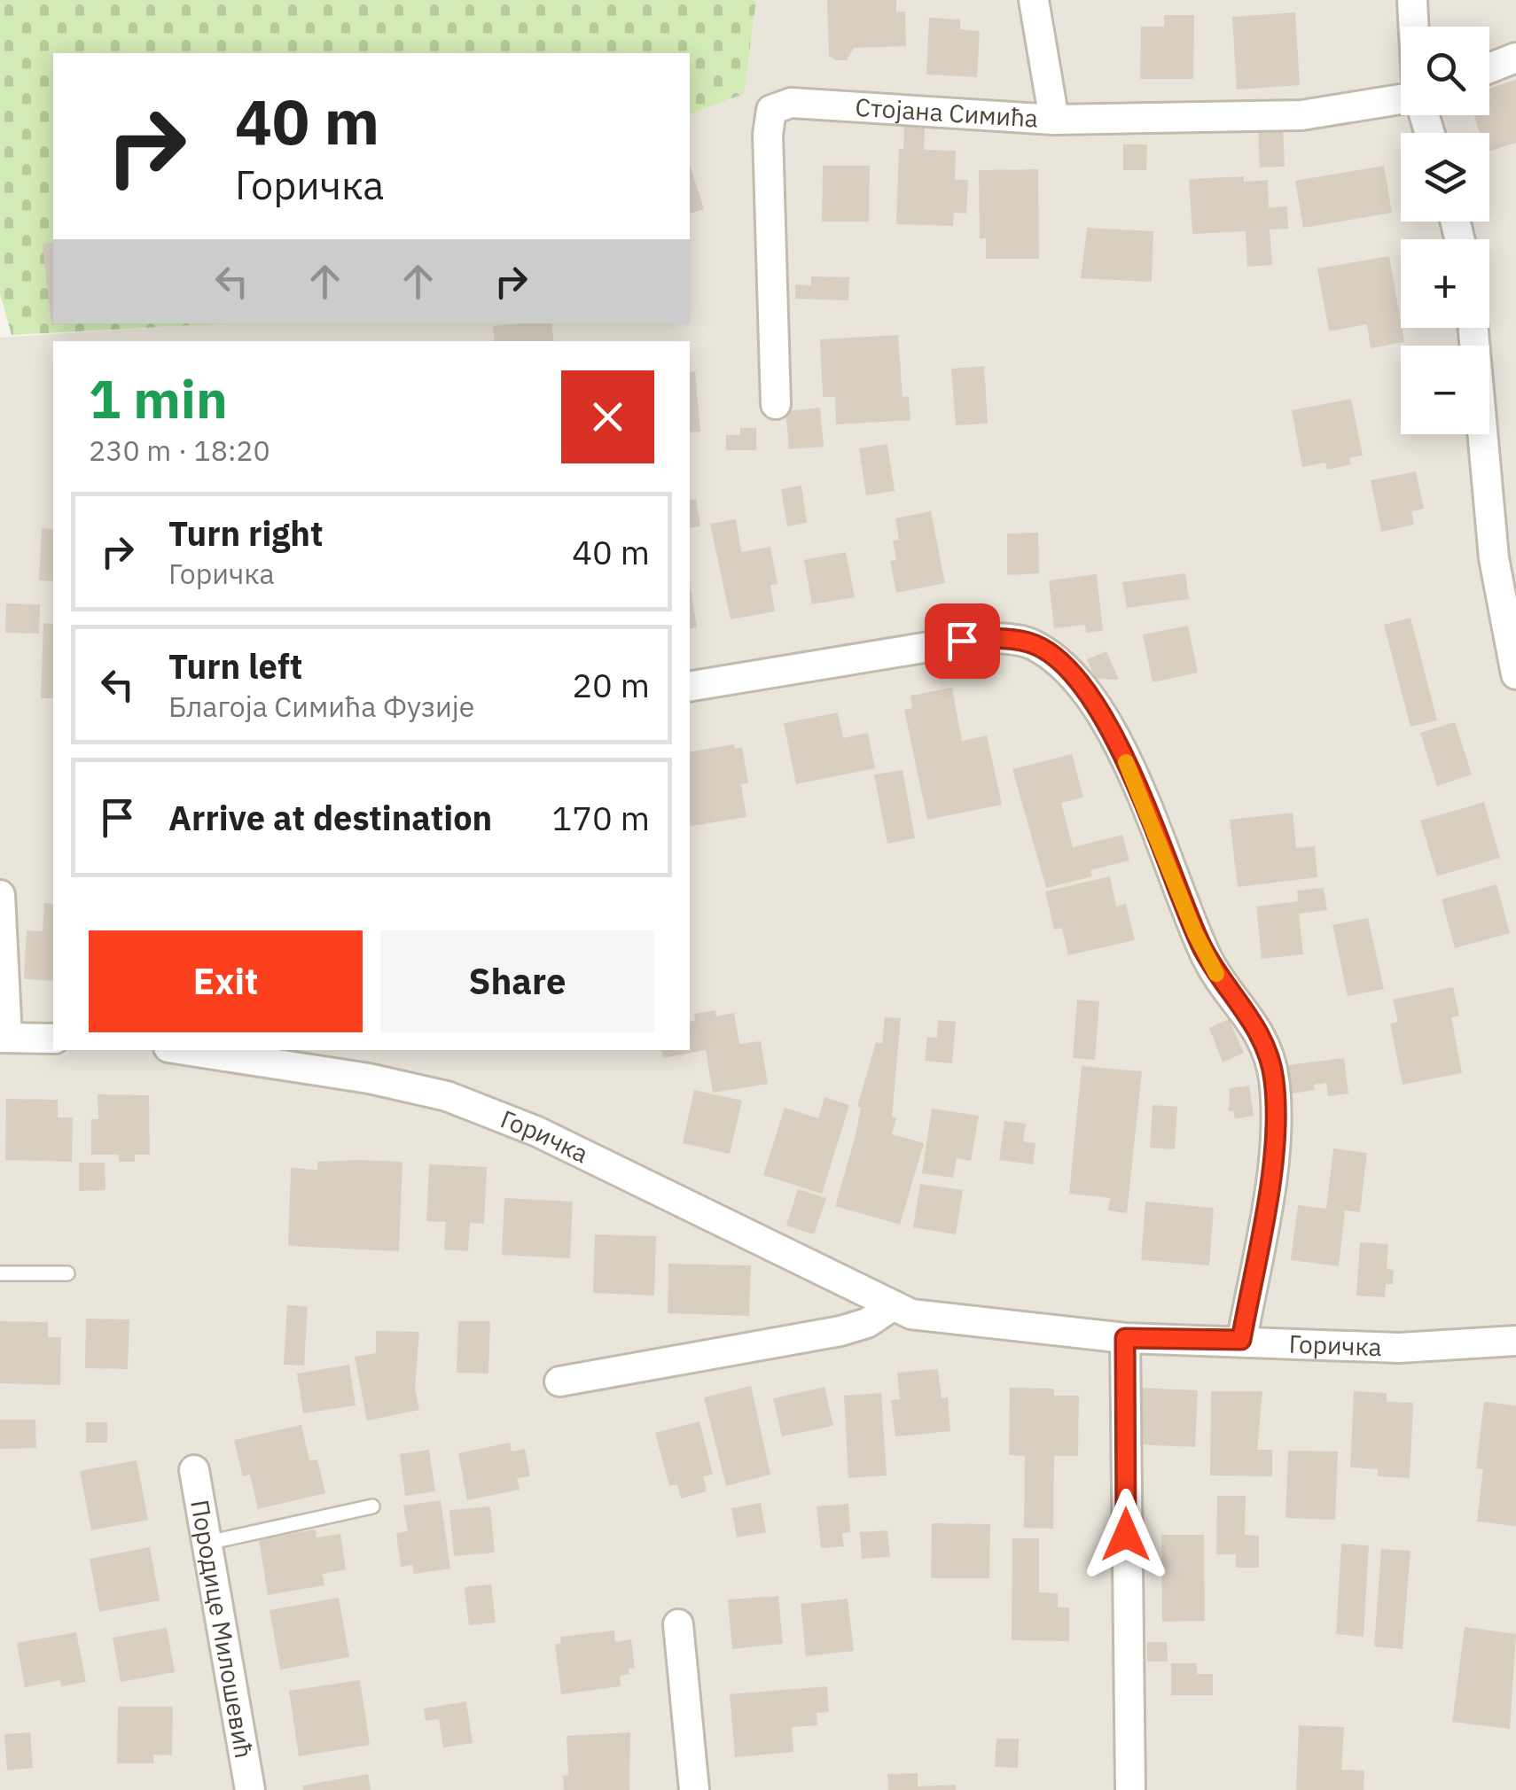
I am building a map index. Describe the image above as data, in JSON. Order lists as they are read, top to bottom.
{
  "streets": {
    "street": ["Стојана Симића", "Горичка", "Породице Милошевић"]
  },
  "page": {
    "map_buttons": ["+", "−"],
    "turn": ["40 m", "Горичка"],
    "heading": ["1 min", "230 m · 18:20"],
    "list": [
      {
        "name": "Turn right",
        "note": "Горичка",
        "value": "40 m"
      },
      {
        "name": "Turn left",
        "note": "Благоја Симића Фузије",
        "value": "20 m"
      },
      {
        "name": "Arrive at destination",
        "value": "170 m"
      }
    ],
    "buttons": ["Exit", "Share"]
  }
}
